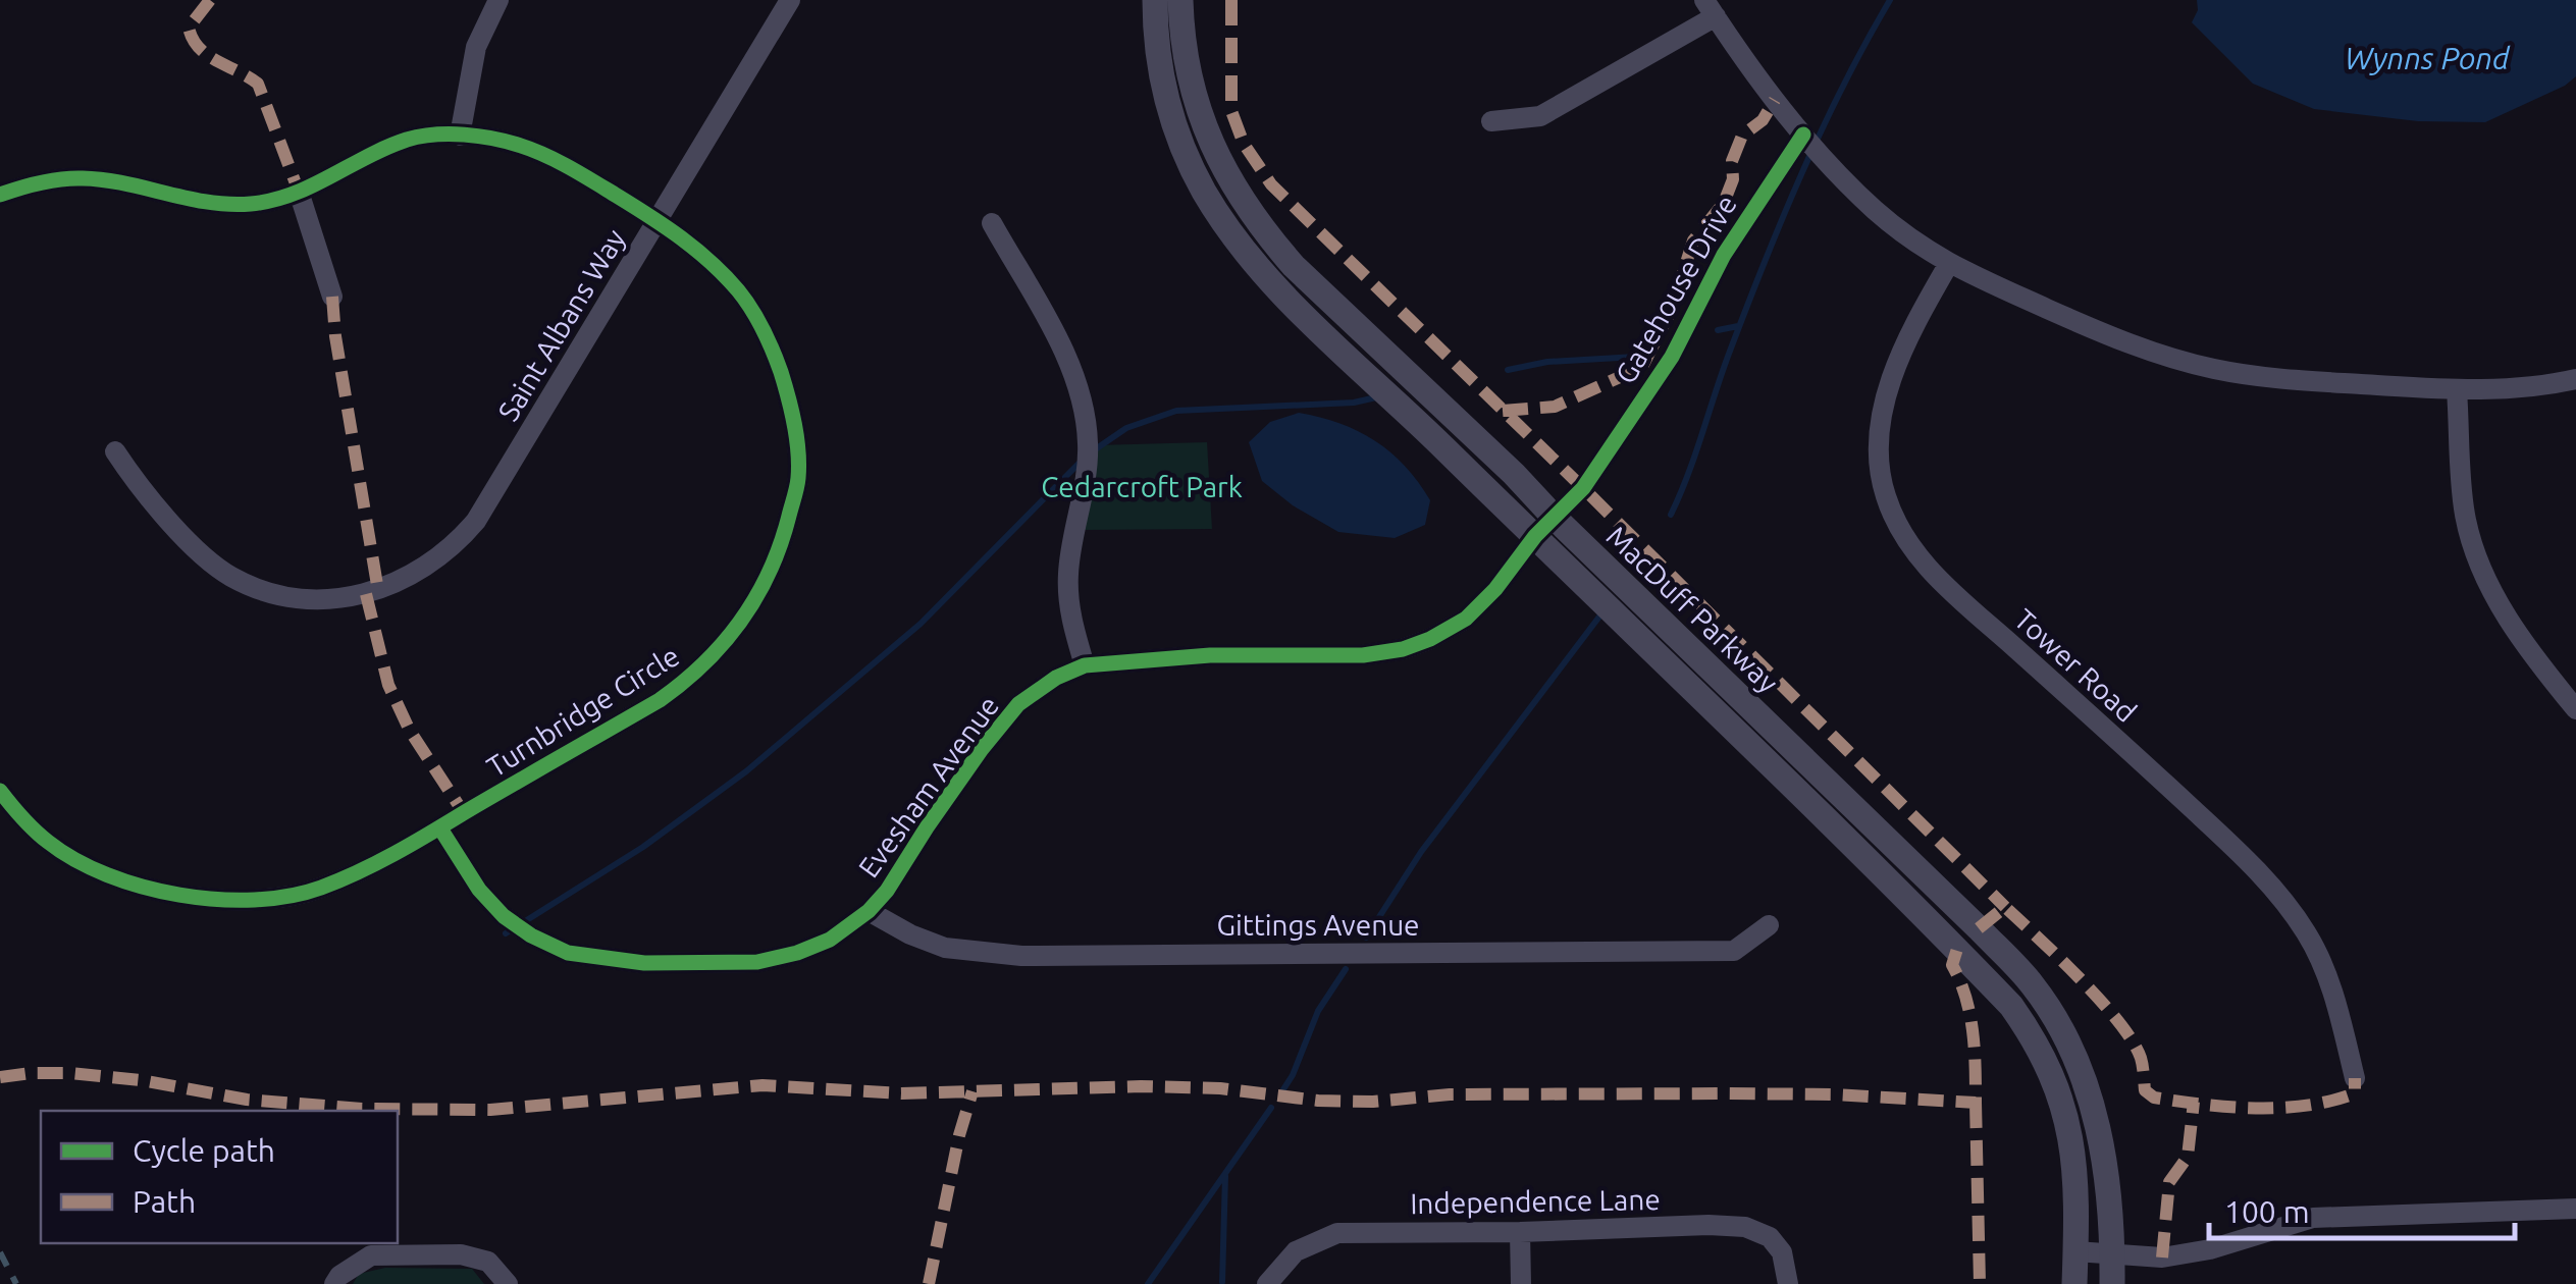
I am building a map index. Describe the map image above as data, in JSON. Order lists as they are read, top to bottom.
{
  "streets": {
    "street": [
      "Gatehouse Drive",
      "Saint Albans Way",
      "MacDuff Parkway",
      "Tower Road",
      "Turnbridge Circle",
      "Evesham Avenue",
      "Gittings Avenue",
      "Independence Lane"
    ]
  },
  "crossings": [
    ["Gatehouse Drive", "MacDuff Parkway"],
    ["Gatehouse Drive", "Evesham Avenue"],
    ["Saint Albans Way", "Turnbridge Circle"],
    ["MacDuff Parkway", "Evesham Avenue"],
    ["Turnbridge Circle", "Evesham Avenue"],
    ["Evesham Avenue", "Gittings Avenue"]
  ],
  "water": ["Wynns Pond"],
  "parks": ["Cedarcroft Park"],
  "legend": ["Cycle path", "Path"],
  "scale_bar": "100 m"
}
